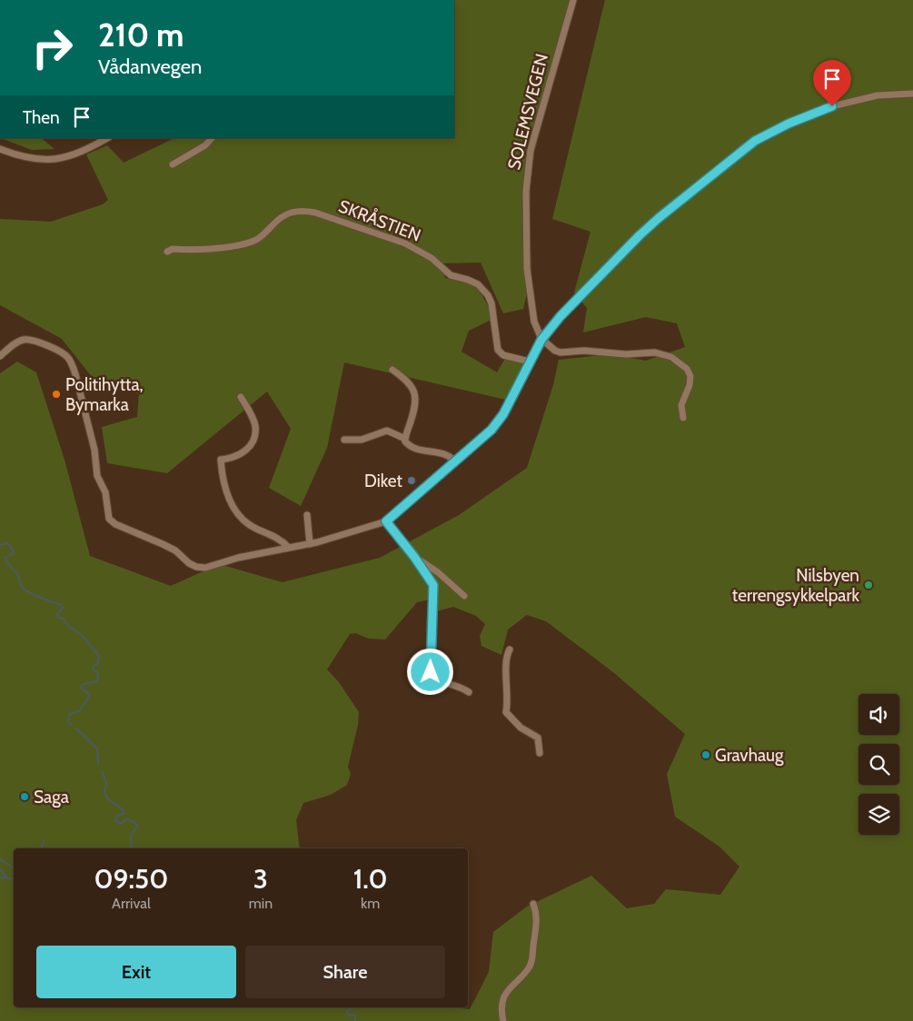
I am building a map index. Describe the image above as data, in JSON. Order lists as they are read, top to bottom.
{
  "streets": {
    "street": ["SOLEMSVEGEN", "SKRÅSTIEN"]
  },
  "places": [
    "Politihytta, Bymarka",
    "Diket",
    "Nilsbyen terrengsykkelpark",
    "Gravhaug",
    "Saga"
  ],
  "page": {
    "turn": ["210 m", "Vådanvegen"],
    "then": "Then",
    "eta": [
      "09:50",
      "Arrival",
      "3",
      "min",
      "1.0",
      "km"
    ],
    "buttons": ["Exit", "Share"]
  }
}
